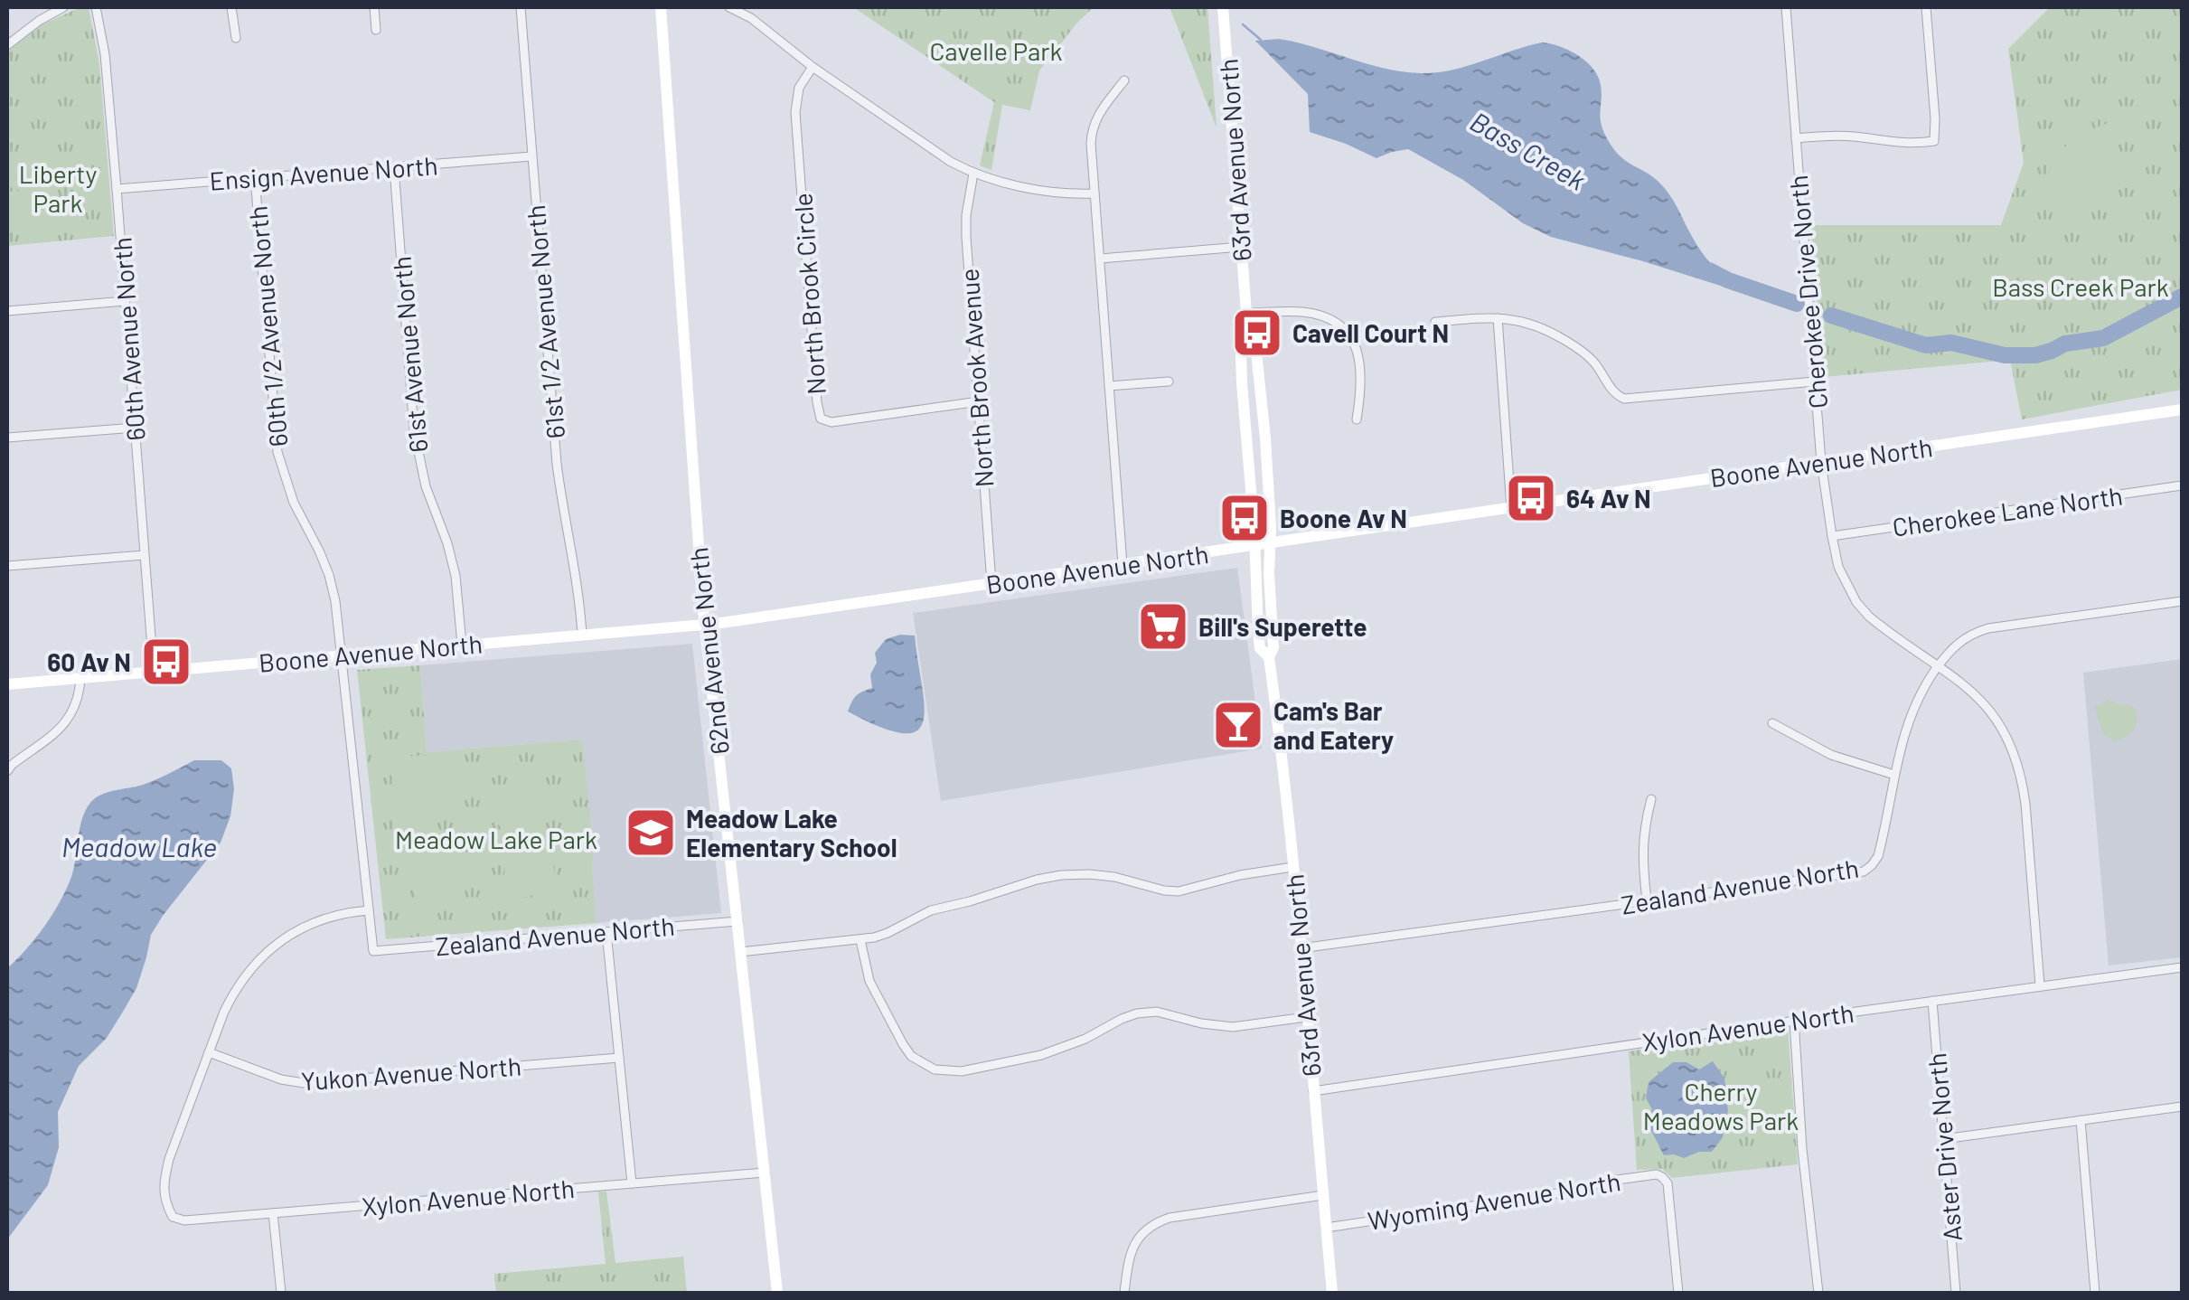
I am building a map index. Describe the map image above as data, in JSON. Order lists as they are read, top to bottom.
{
  "streets": {
    "street": [
      "63rd Avenue North",
      "Ensign Avenue North",
      "Cherokee Drive North",
      "North Brook Circle",
      "61st 1/2 Avenue North",
      "60th 1/2 Avenue North",
      "60th Avenue North",
      "61st Avenue North",
      "North Brook Avenue",
      "Boone Avenue North",
      "Cherokee Lane North",
      "62nd Avenue North",
      "Zealand Avenue North",
      "Xylon Avenue North",
      "Yukon Avenue North",
      "Aster Drive North",
      "Wyoming Avenue North"
    ]
  },
  "crossings": [
    ["63rd Avenue North", "Boone Avenue North"],
    ["63rd Avenue North", "Zealand Avenue North"],
    ["63rd Avenue North", "Xylon Avenue North"],
    ["63rd Avenue North", "Wyoming Avenue North"],
    ["Ensign Avenue North", "61st 1/2 Avenue North"],
    ["Ensign Avenue North", "60th 1/2 Avenue North"],
    ["Ensign Avenue North", "60th Avenue North"],
    ["Ensign Avenue North", "61st Avenue North"],
    ["Cherokee Drive North", "Boone Avenue North"],
    ["Cherokee Drive North", "Cherokee Lane North"],
    ["Cherokee Drive North", "Zealand Avenue North"],
    ["Cherokee Drive North", "Xylon Avenue North"],
    ["North Brook Circle", "North Brook Avenue"],
    ["61st 1/2 Avenue North", "Boone Avenue North"],
    ["60th 1/2 Avenue North", "Boone Avenue North"],
    ["60th 1/2 Avenue North", "Zealand Avenue North"],
    ["60th Avenue North", "Boone Avenue North"],
    ["61st Avenue North", "Boone Avenue North"],
    ["North Brook Avenue", "Boone Avenue North"],
    ["Boone Avenue North", "62nd Avenue North"],
    ["62nd Avenue North", "Zealand Avenue North"],
    ["62nd Avenue North", "Xylon Avenue North"],
    ["Xylon Avenue North", "Yukon Avenue North"],
    ["Xylon Avenue North", "Aster Drive North"]
  ],
  "water": ["Bass Creek", "Meadow Lake"],
  "parks": [
    "Cavelle Park",
    "Liberty Park",
    "Bass Creek Park",
    "Meadow Lake Park",
    "Cherry Meadows Park"
  ],
  "places": {
    "bus stop": [
      "Cavell Court N",
      "64 Av N",
      "Boone Av N",
      "60 Av N"
    ],
    "supermarket": ["Bill's Superette"],
    "bar": ["Cam's Bar and Eatery"],
    "school or university": ["Meadow Lake Elementary School"]
  }
}
